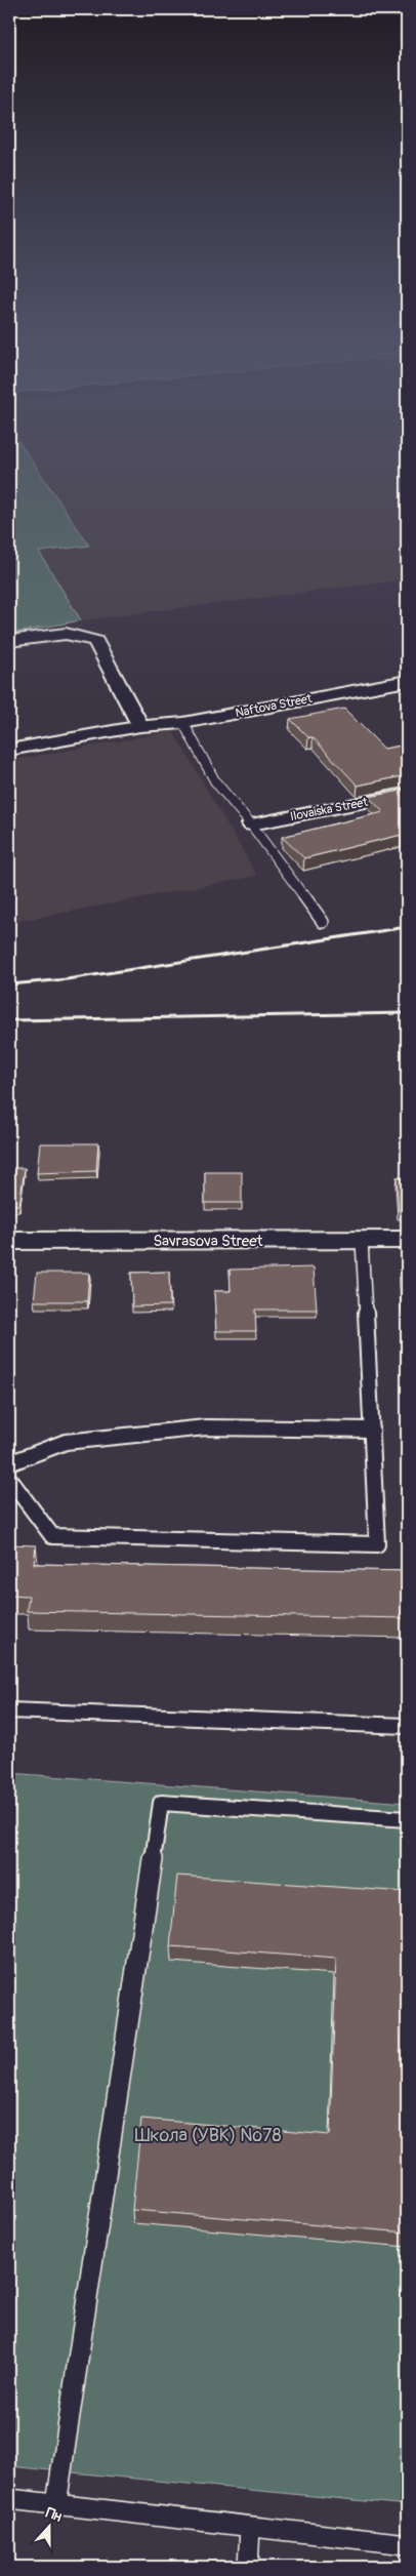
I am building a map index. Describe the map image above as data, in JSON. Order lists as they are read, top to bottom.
{
  "streets": {
    "street": ["Naftova Street", "Ilovaiska Street", "Savrasova Street"]
  },
  "parks": ["Школа (УВК) №78"],
  "north": "top"
}
